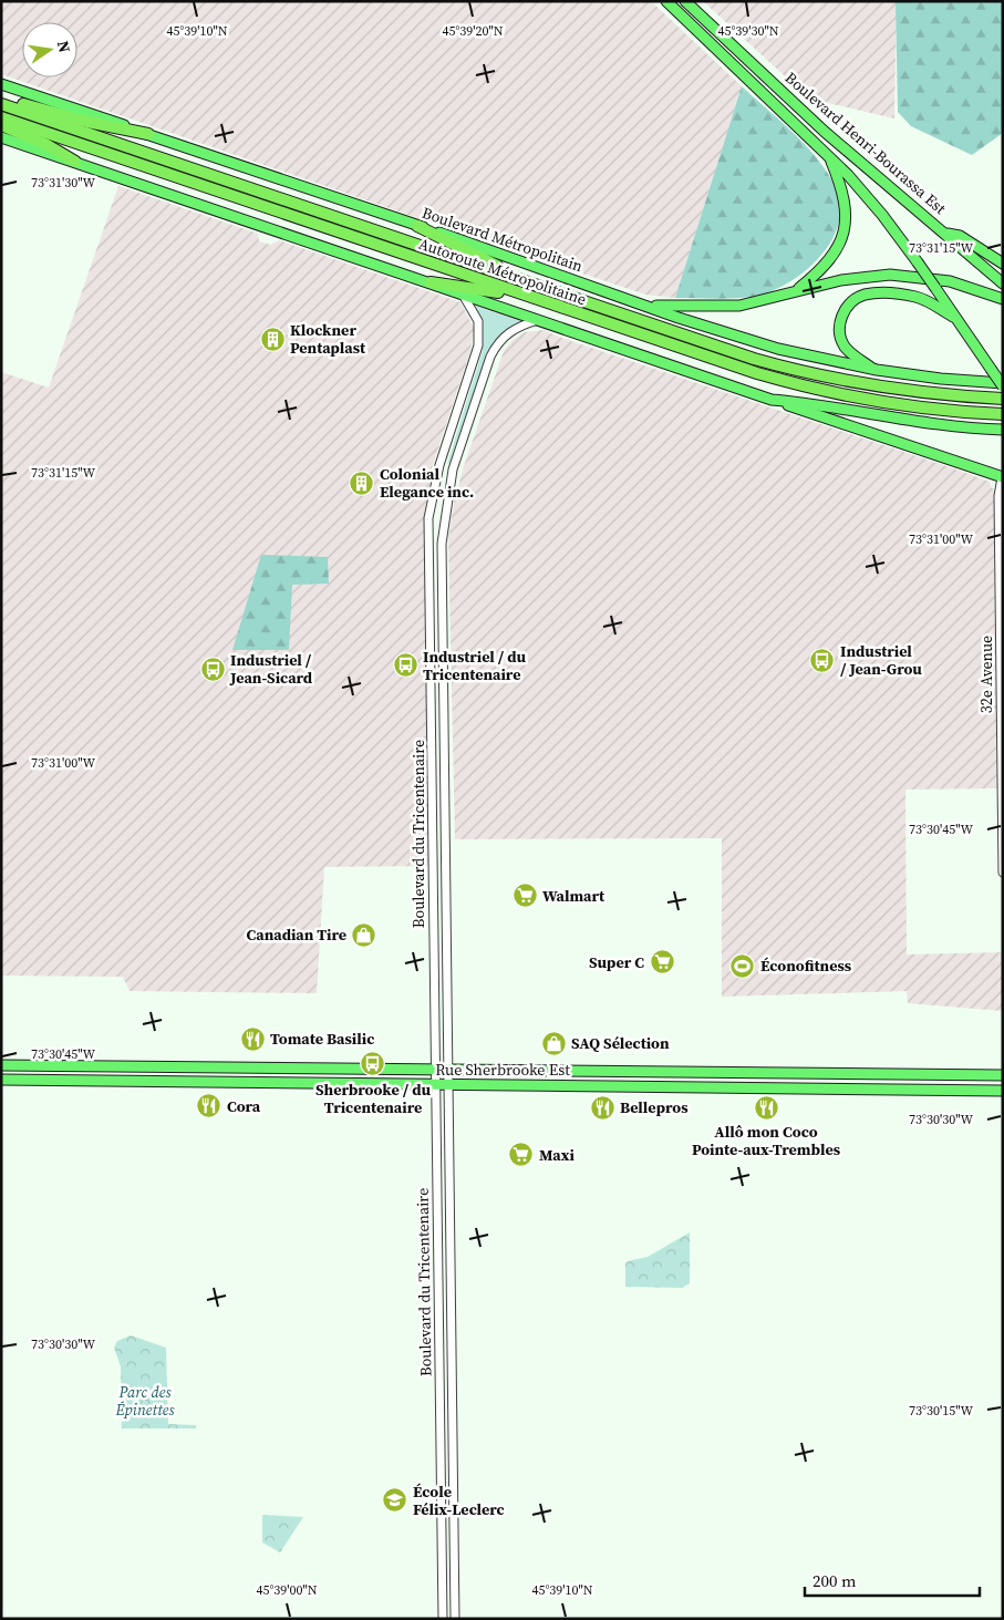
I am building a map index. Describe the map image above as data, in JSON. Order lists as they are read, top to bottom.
{
  "streets": {
    "highway": ["Autoroute Métropolitaine"],
    "main road": ["Boulevard Henri-Bourassa Est", "Boulevard Métropolitain", "Rue Sherbrooke Est"],
    "street": ["32e Avenue", "Boulevard du Tricentenaire"]
  },
  "crossings": [
    ["Boulevard Henri-Bourassa Est", "Boulevard Métropolitain"],
    ["Boulevard du Tricentenaire", "Rue Sherbrooke Est"]
  ],
  "parks": ["Parc des Épinettes"],
  "places": {
    "building": ["Klockner Pentaplast", "Colonial Elegance inc."],
    "bus stop": [
      "Industriel / Jean-Grou",
      "Industriel / du Tricentenaire",
      "Industriel / Jean-Sicard",
      "Sherbrooke / du Tricentenaire"
    ],
    "supermarket": ["Walmart", "Super C", "Maxi"],
    "shop": ["Canadian Tire", "SAQ Sélection"],
    "sports": ["Éconofitness"],
    "restaurant": [
      "Tomate Basilic",
      "Cora",
      "Bellepros",
      "Allô mon Coco Pointe-aux-Trembles"
    ],
    "school or university": ["École Félix-Leclerc"]
  },
  "scale_bar": "200 m",
  "north": "right",
  "coordinates": [
    "45°39'10\"N",
    "45°39'20\"N",
    "45°39'30\"N",
    "73°31'30\"W",
    "73°31'15\"W",
    "73°31'00\"W",
    "73°30'45\"W",
    "73°30'30\"W",
    "73°30'15\"W",
    "45°39'00\"N"
  ]
}
